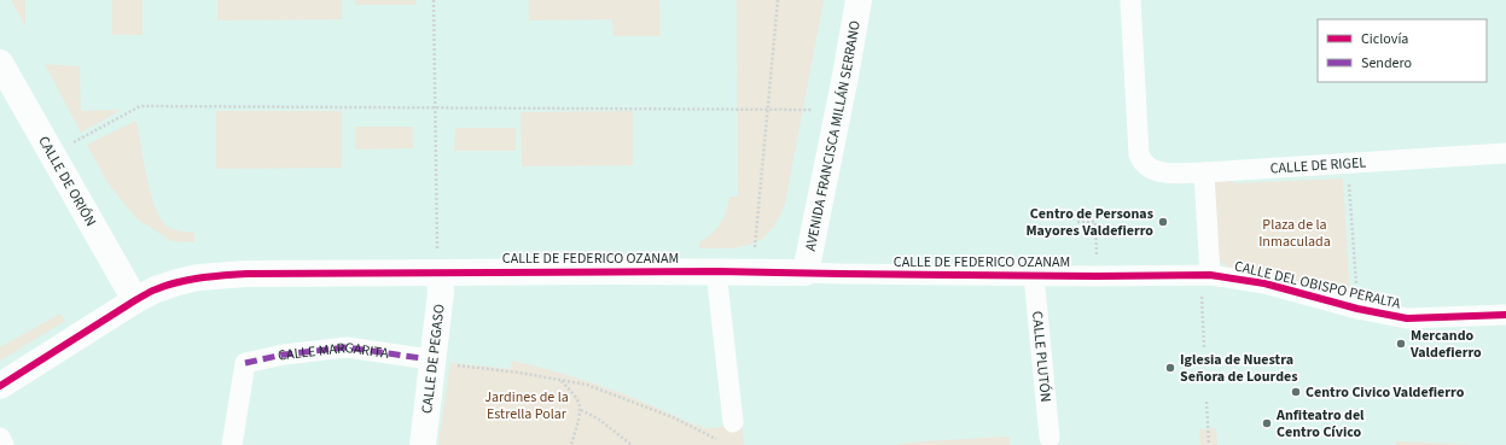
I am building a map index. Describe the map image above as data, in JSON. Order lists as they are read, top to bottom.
{
  "streets": {
    "street": [
      "AVENIDA FRANCISCA MILLÁN SERRANO",
      "CALLE DE RIGEL",
      "CALLE DE ORIÓN",
      "CALLE DE FEDERICO OZANAM",
      "CALLE DEL OBISPO PERALTA",
      "CALLE MARGARITA",
      "CALLE PLUTÓN",
      "CALLE DE PEGASO"
    ]
  },
  "crossings": [
    ["AVENIDA FRANCISCA MILLÁN SERRANO", "CALLE DE FEDERICO OZANAM"],
    ["CALLE DE ORIÓN", "CALLE DE FEDERICO OZANAM"],
    ["CALLE DE FEDERICO OZANAM", "CALLE DEL OBISPO PERALTA"],
    ["CALLE DE FEDERICO OZANAM", "CALLE PLUTÓN"],
    ["CALLE DE FEDERICO OZANAM", "CALLE DE PEGASO"]
  ],
  "parks": ["Plaza de la Inmaculada", "Jardines de la Estrella Polar"],
  "places": [
    "Centro de Personas Mayores Valdefierro",
    "Mercando Valdefierro",
    "Iglesia de Nuestra Señora de Lourdes",
    "Centro Civico Valdefierro",
    "Anfiteatro del Centro Cívico"
  ],
  "legend": ["Ciclovía", "Sendero"]
}
